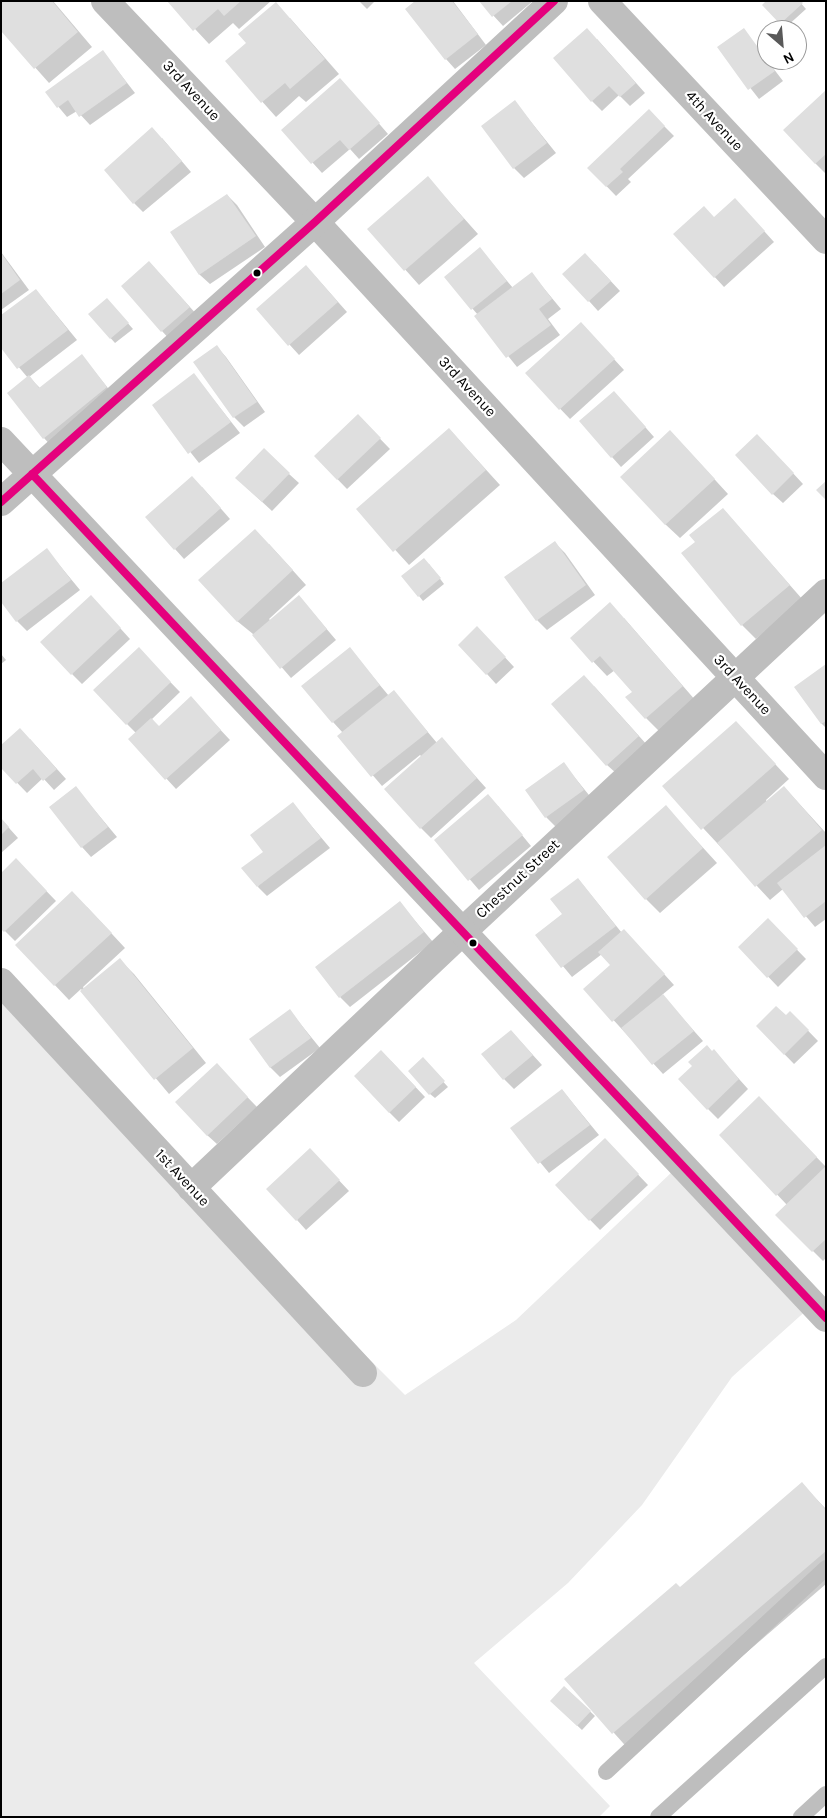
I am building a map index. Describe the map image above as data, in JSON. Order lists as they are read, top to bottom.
{
  "streets": {
    "street": [
      "3rd Avenue",
      "4th Avenue",
      "Chestnut Street",
      "1st Avenue"
    ]
  },
  "crossings": [
    ["3rd Avenue", "Chestnut Street"],
    ["Chestnut Street", "1st Avenue"]
  ],
  "north": "bottom right"
}
